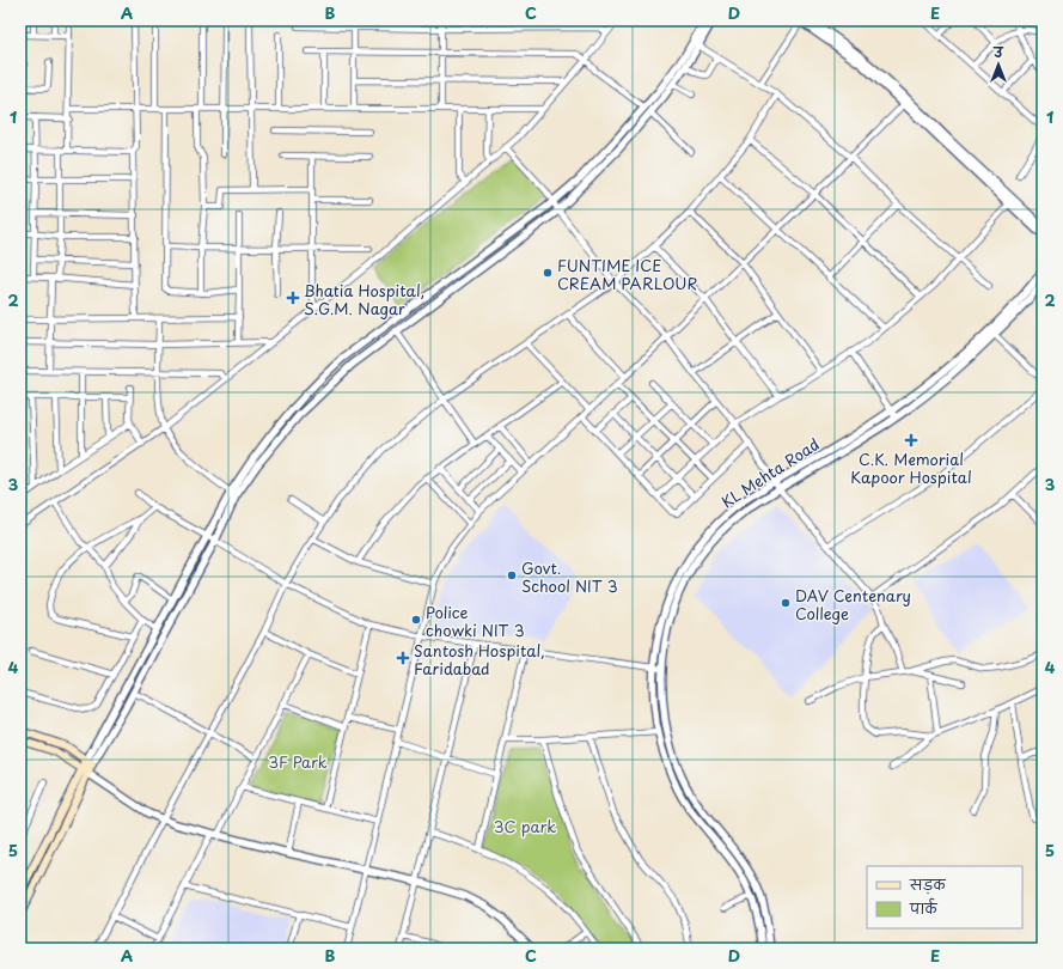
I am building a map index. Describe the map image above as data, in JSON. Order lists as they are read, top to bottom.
{
  "streets": {
    "street": ["KL Mehta Road"]
  },
  "parks": ["3F Park", "3C park"],
  "places": {
    "other": [
      "FUNTIME ICE CREAM PARLOUR",
      "Govt. School NIT 3",
      "DAV Centenary College",
      "Police chowki NIT 3"
    ],
    "health": ["Bhatia Hospital, S.G.M. Nagar", "C.K. Memorial Kapoor Hospital", "Santosh Hospital, Faridabad"]
  },
  "legend": ["सड़क", "पार्क"],
  "north": "top",
  "grid": {
    "columns": [
      "A",
      "B",
      "C",
      "D",
      "E"
    ],
    "rows": [
      "1",
      "2",
      "3",
      "4",
      "5"
    ]
  }
}
